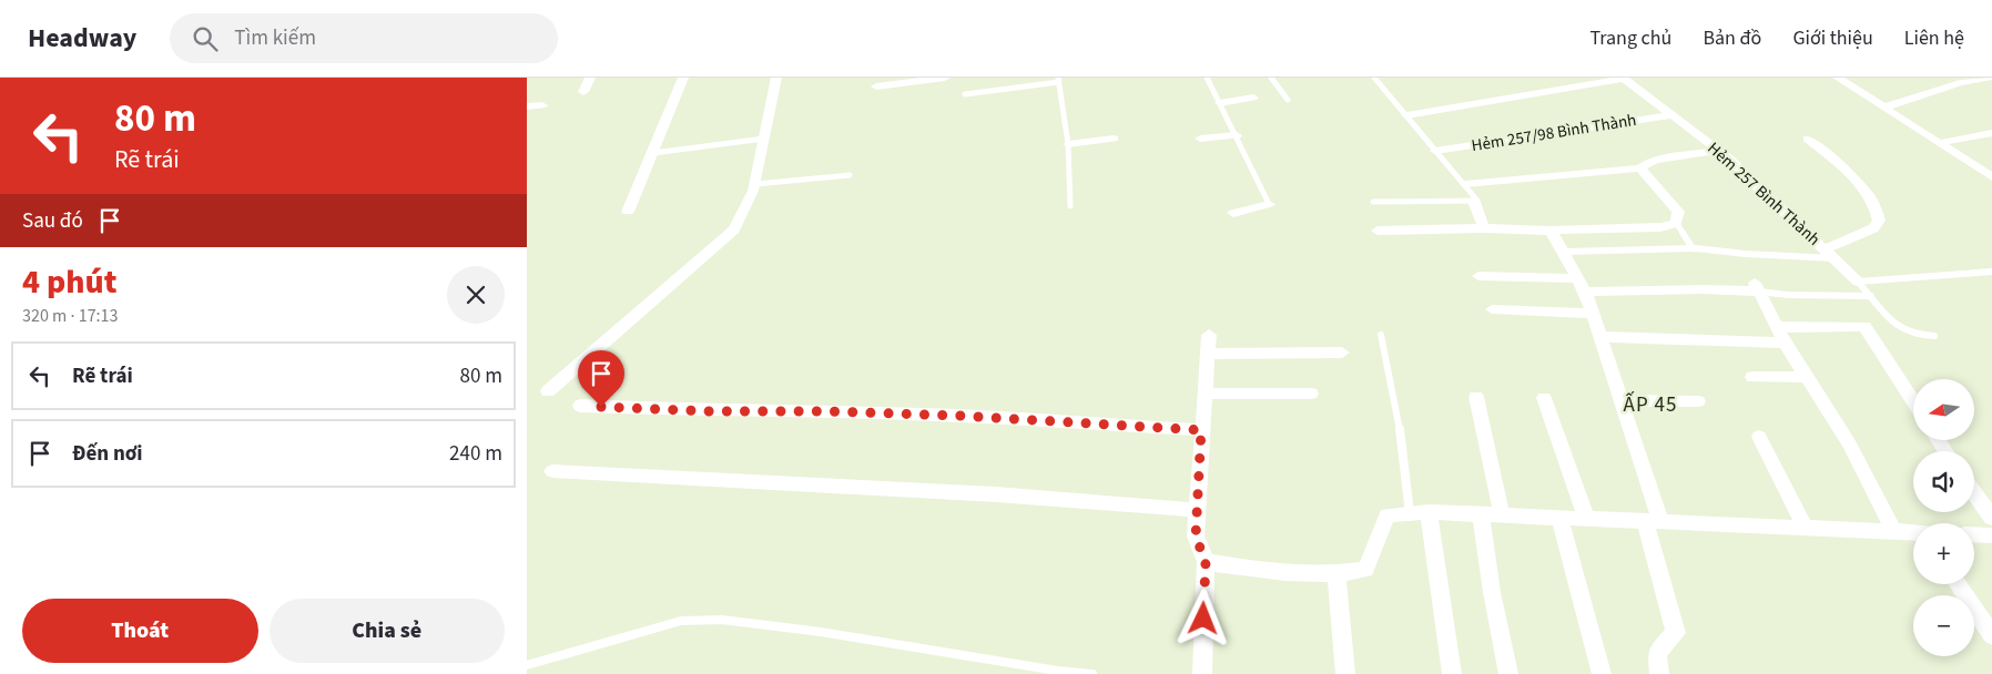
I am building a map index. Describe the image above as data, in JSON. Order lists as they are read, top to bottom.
{
  "streets": {
    "street": ["Hẻm 257/98 Bình Thành", "Hẻm 257 Bình Thành"]
  },
  "crossings": [
    ["Hẻm 257/98 Bình Thành", "Hẻm 257 Bình Thành"]
  ],
  "districts": ["ẤP 45"],
  "north": "left",
  "page": {
    "header": "Headway",
    "search": "Tìm kiếm",
    "nav": [
      "Trang chủ",
      "Bản đồ",
      "Giới thiệu",
      "Liên hệ"
    ],
    "turn": ["80 m", "Rẽ trái"],
    "then": "Sau đó",
    "heading": ["4 phút", "320 m · 17:13"],
    "list": [
      {
        "name": "Rẽ trái",
        "value": "80 m"
      },
      {
        "name": "Đến nơi",
        "value": "240 m"
      }
    ],
    "map_buttons": ["+", "−"],
    "buttons": ["Thoát", "Chia sẻ"]
  }
}
